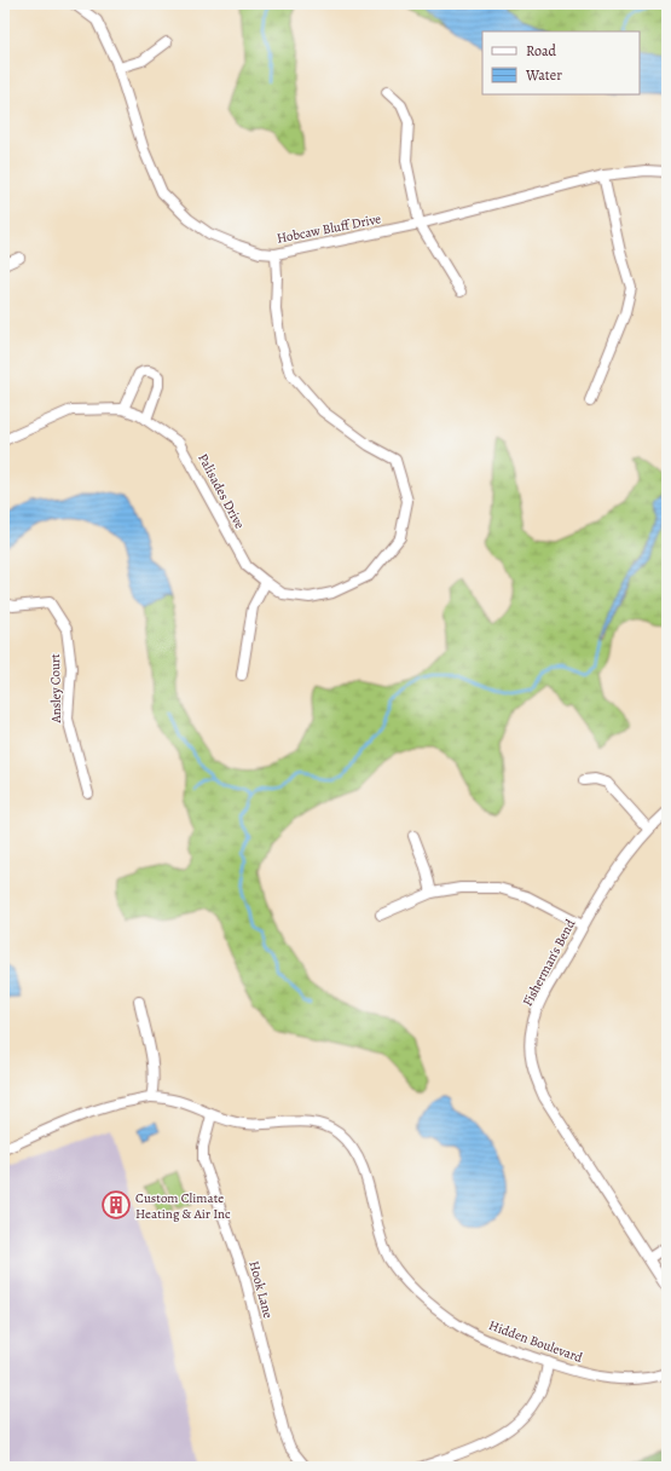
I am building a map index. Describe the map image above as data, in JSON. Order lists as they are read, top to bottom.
{
  "streets": {
    "street": [
      "Hobcaw Bluff Drive",
      "Palisades Drive",
      "Ansley Court",
      "Fisherman's Bend",
      "Hook Lane",
      "Hidden Boulevard"
    ]
  },
  "crossings": [
    ["Hobcaw Bluff Drive", "Palisades Drive"],
    ["Hook Lane", "Hidden Boulevard"]
  ],
  "places": {
    "building": ["Custom Climate Heating & Air Inc"]
  },
  "legend": ["Road", "Water"]
}
